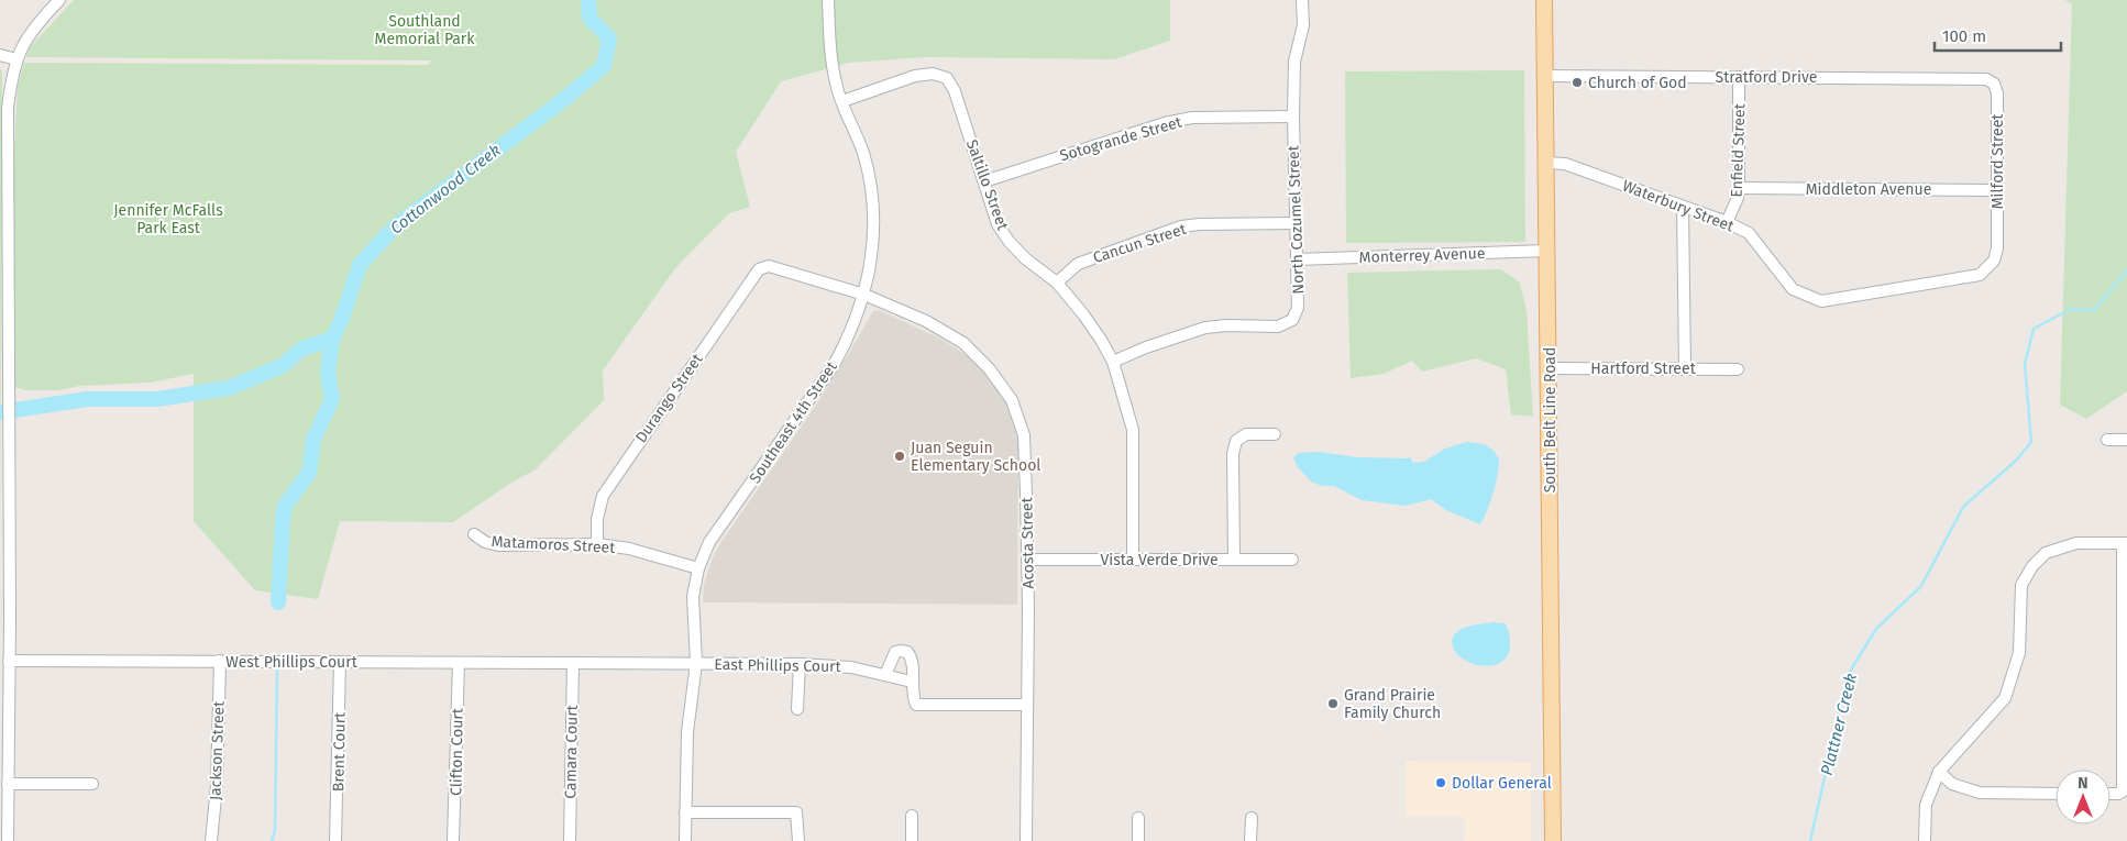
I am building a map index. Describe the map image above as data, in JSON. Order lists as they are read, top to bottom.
{
  "streets": {
    "main road": ["South Belt Line Road"],
    "street": [
      "Stratford Drive",
      "Sotogrande Street",
      "Enfield Street",
      "Milford Street",
      "Saltillo Street",
      "Middleton Avenue",
      "Waterbury Street",
      "North Cozumel Street",
      "Cancun Street",
      "Monterrey Avenue",
      "Hartford Street",
      "Durango Street",
      "Southeast 4th Street",
      "Acosta Street",
      "Matamoros Street",
      "Vista Verde Drive",
      "West Phillips Court",
      "East Phillips Court",
      "Jackson Street",
      "Brent Court",
      "Clifton Court",
      "Camara Court"
    ]
  },
  "crossings": [
    ["Stratford Drive", "Enfield Street"],
    ["Stratford Drive", "Milford Street"],
    ["Stratford Drive", "South Belt Line Road"],
    ["Sotogrande Street", "Saltillo Street"],
    ["Sotogrande Street", "North Cozumel Street"],
    ["Enfield Street", "Middleton Avenue"],
    ["Enfield Street", "Waterbury Street"],
    ["Milford Street", "Middleton Avenue"],
    ["Milford Street", "Waterbury Street"],
    ["Saltillo Street", "North Cozumel Street"],
    ["Saltillo Street", "Cancun Street"],
    ["Saltillo Street", "Southeast 4th Street"],
    ["Saltillo Street", "Vista Verde Drive"],
    ["Waterbury Street", "South Belt Line Road"],
    ["North Cozumel Street", "Cancun Street"],
    ["North Cozumel Street", "Monterrey Avenue"],
    ["Monterrey Avenue", "South Belt Line Road"],
    ["Hartford Street", "South Belt Line Road"],
    ["Durango Street", "Acosta Street"],
    ["Durango Street", "Matamoros Street"],
    ["Southeast 4th Street", "Acosta Street"],
    ["Southeast 4th Street", "Matamoros Street"],
    ["Southeast 4th Street", "East Phillips Court"],
    ["Acosta Street", "Vista Verde Drive"],
    ["West Phillips Court", "East Phillips Court"],
    ["West Phillips Court", "Jackson Street"],
    ["West Phillips Court", "Brent Court"],
    ["West Phillips Court", "Clifton Court"],
    ["West Phillips Court", "Camara Court"],
    ["East Phillips Court", "Camara Court"]
  ],
  "water": ["Cottonwood Creek", "Plattner Creek"],
  "parks": ["Southland Memorial Park", "Jennifer McFalls Park East"],
  "places": [
    "Church of God",
    "Juan Seguin Elementary School",
    "Grand Prairie Family Church",
    "Dollar General"
  ],
  "scale_bar": "100 m",
  "north": "top"
}
